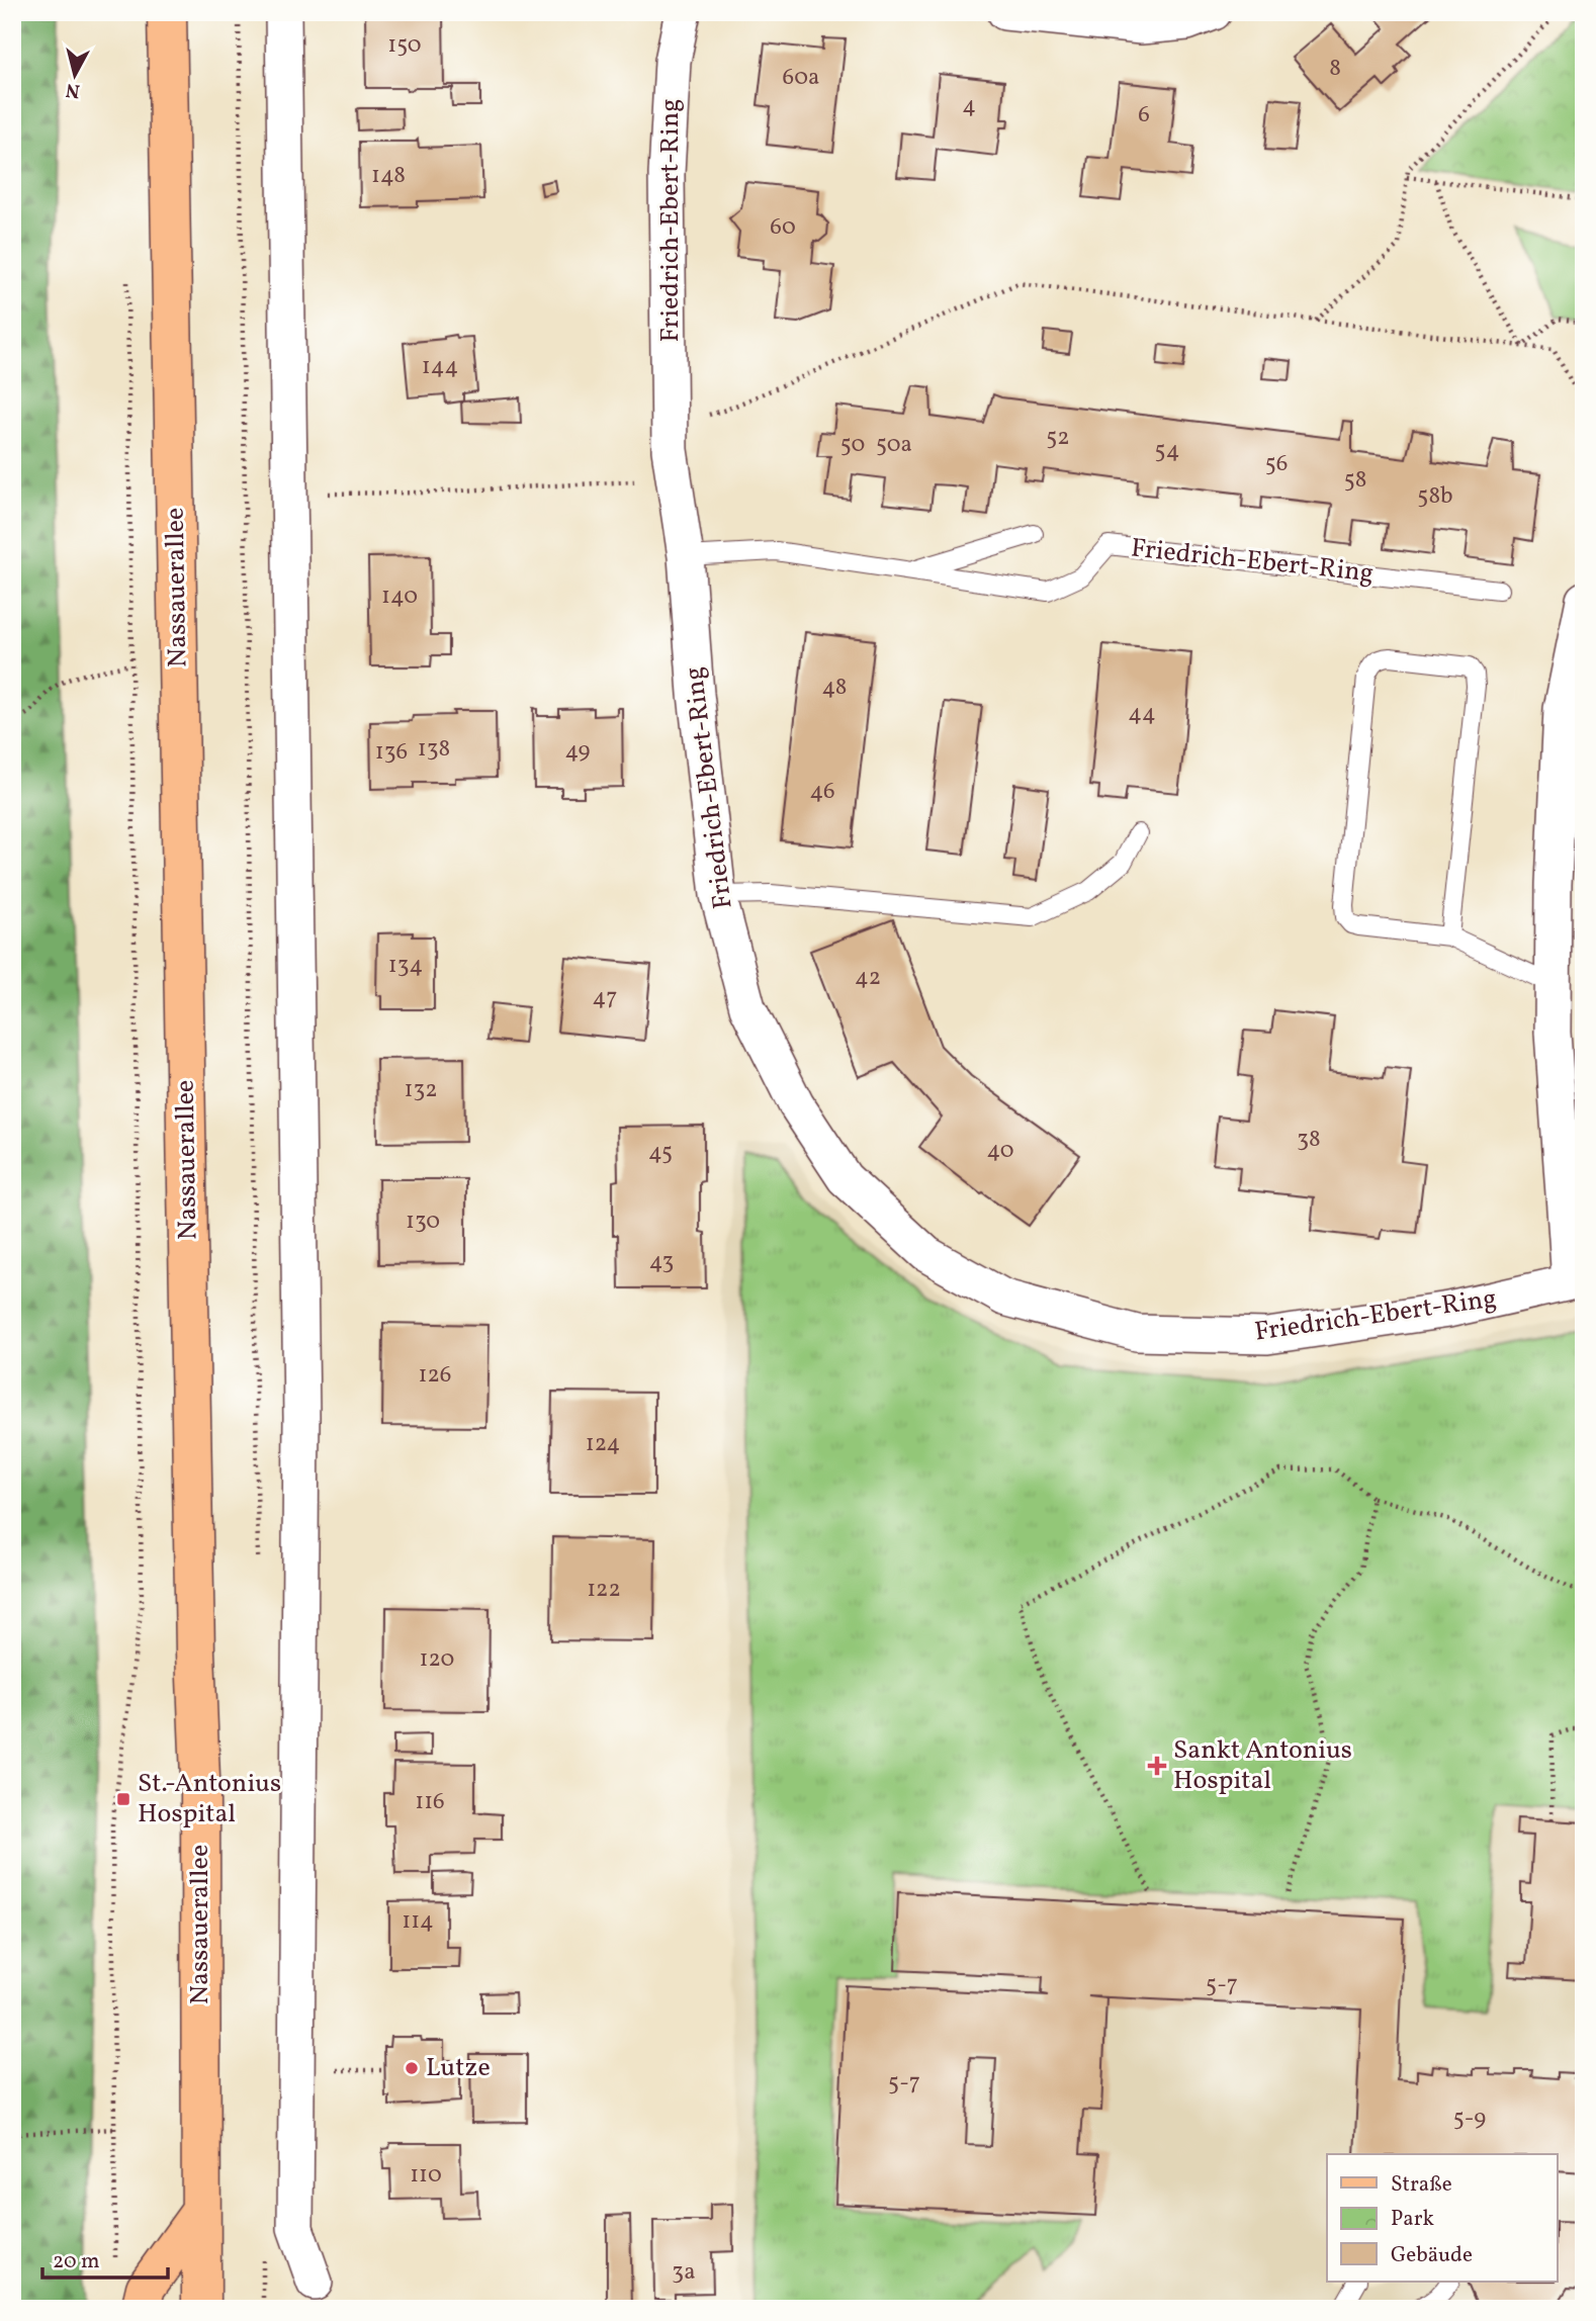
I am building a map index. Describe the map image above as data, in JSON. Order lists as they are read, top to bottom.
{
  "streets": {
    "main road": ["Nassauerallee"],
    "street": ["Friedrich-Ebert-Ring"]
  },
  "places": {
    "health": ["Sankt Antonius Hospital"],
    "transit": ["St.-Antonius Hospital"],
    "other": ["Lutze"]
  },
  "house_numbers": [
    "150",
    "8",
    "60a",
    "4",
    "6",
    "148",
    "60",
    "144",
    "52",
    "50",
    "50a",
    "54",
    "56",
    "58",
    "58b",
    "140",
    "48",
    "44",
    "138",
    "49",
    "136",
    "46",
    "134",
    "42",
    "47",
    "132",
    "38",
    "40",
    "45",
    "130",
    "43",
    "126",
    "124",
    "122",
    "120",
    "116",
    "114",
    "5-7",
    "5-7",
    "5-9",
    "110",
    "3a"
  ],
  "legend": ["Straße", "Park", "Gebäude"],
  "scale_bar": "20 m",
  "north": "bottom"
}
